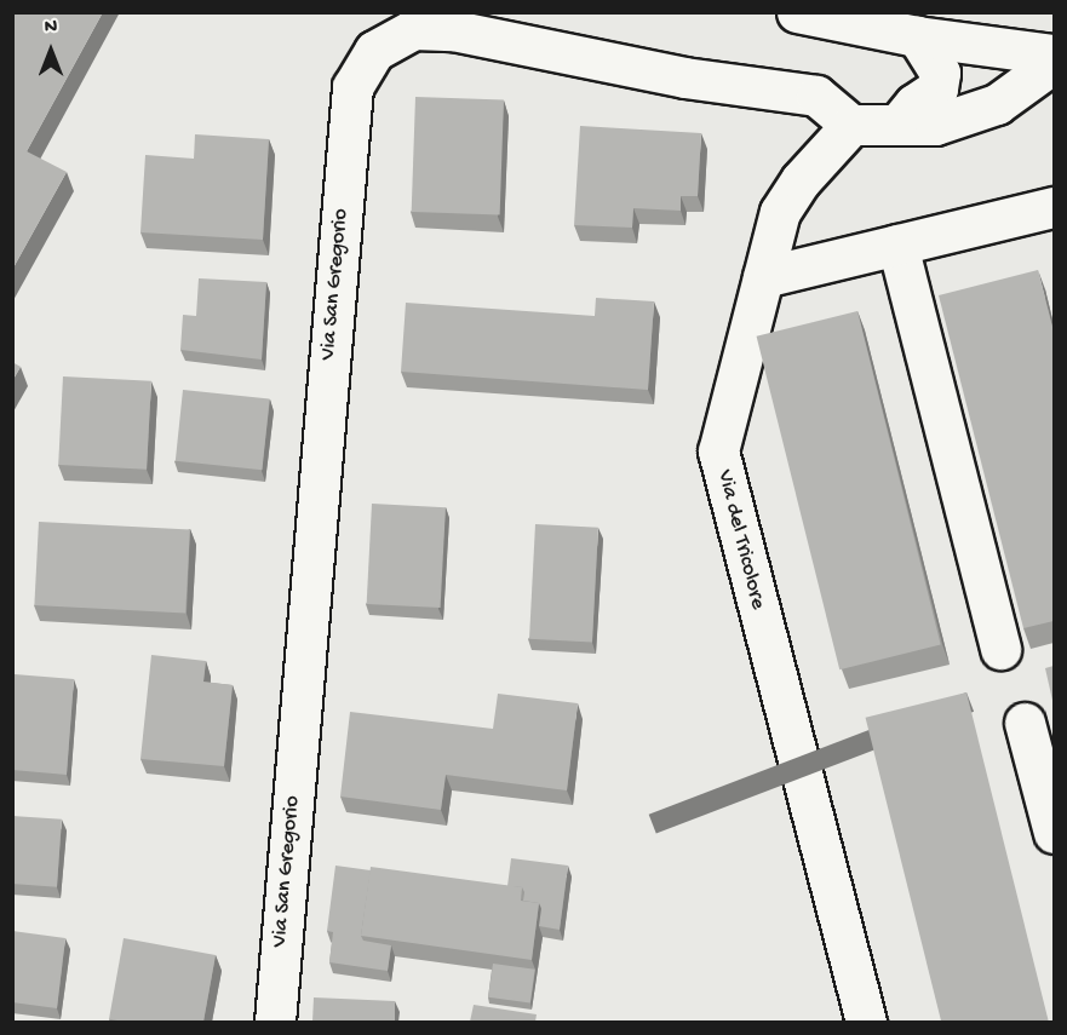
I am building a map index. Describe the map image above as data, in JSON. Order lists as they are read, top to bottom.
{
  "streets": {
    "street": ["Via San Gregorio", "Via del Tricolore"]
  },
  "crossings": [
    ["Via San Gregorio", "Via del Tricolore"]
  ],
  "north": "top"
}
